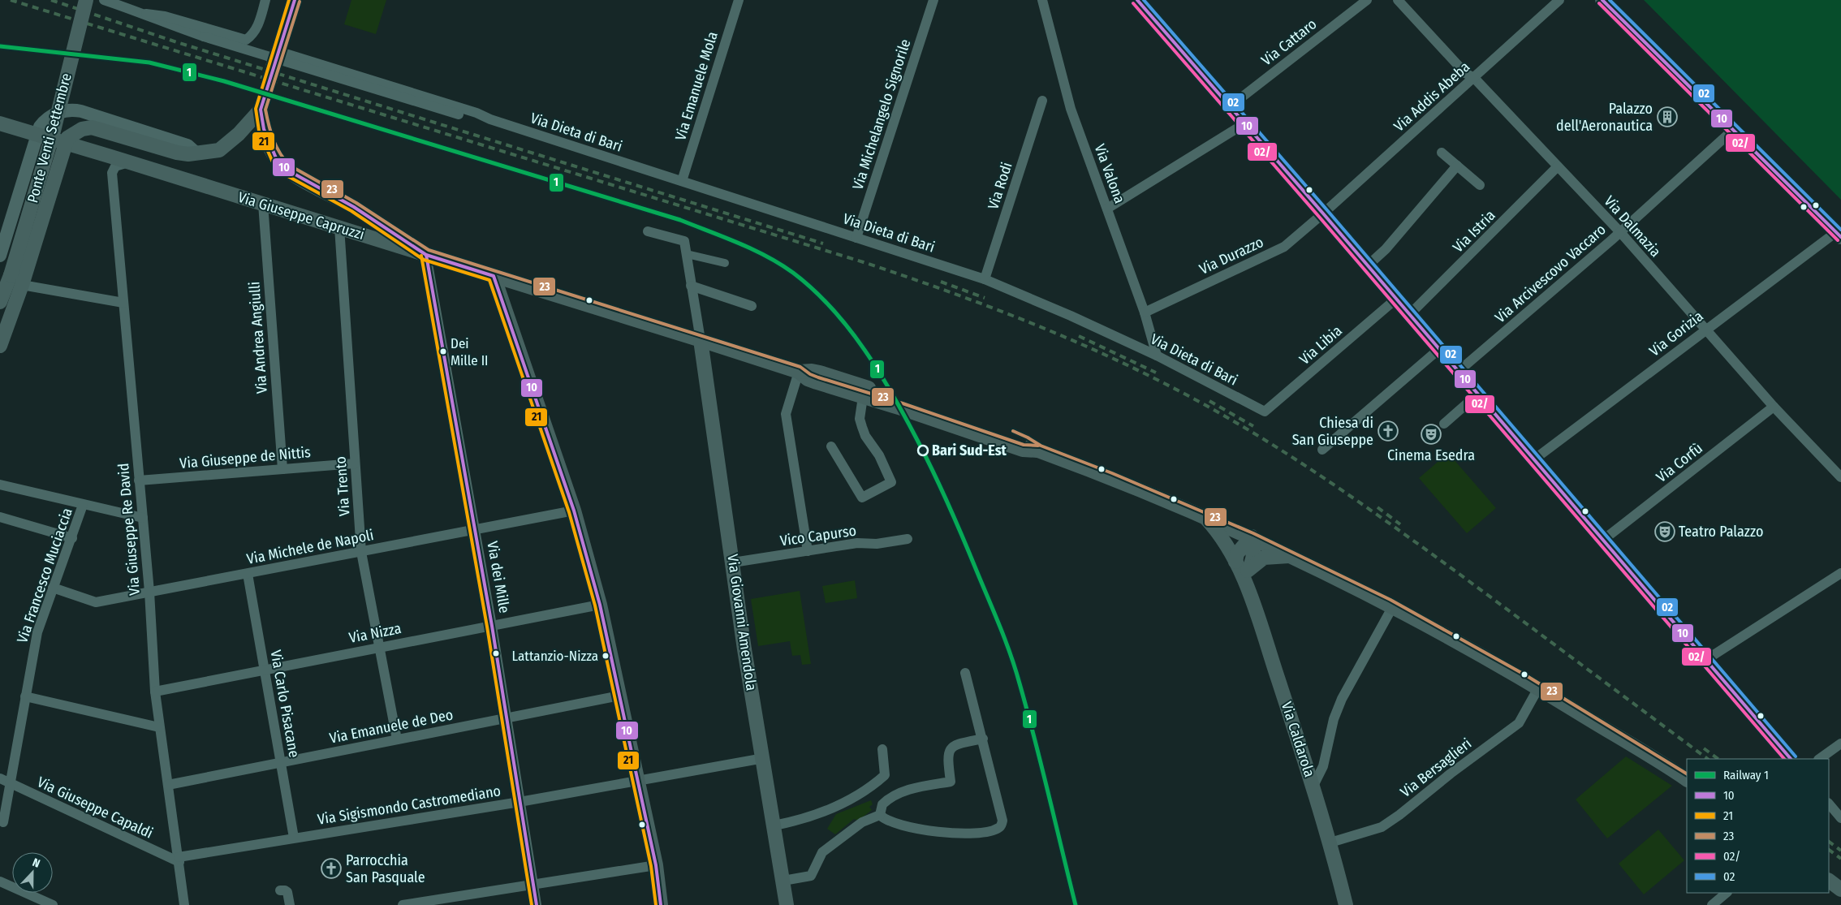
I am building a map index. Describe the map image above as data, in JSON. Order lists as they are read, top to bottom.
{
  "streets": {
    "main road": [
      "Ponte Venti Settembre",
      "Via Giuseppe Capruzzi",
      "Via Giovanni Amendola",
      "Via Caldarola"
    ],
    "street": [
      "Via Cattaro",
      "Via Emanuele Mola",
      "Via Addis Abeba",
      "Via Michelangelo Signorile",
      "Via Dieta di Bari",
      "Via Valona",
      "Via Rodi",
      "Via Dalmazia",
      "Via Istria",
      "Via Durazzo",
      "Via Arcivescovo Vaccaro",
      "Via Gorizia",
      "Via Andrea Angiulli",
      "Via Libia",
      "Via Giuseppe de Nittis",
      "Via Corfù",
      "Via Trento",
      "Via Giuseppe Re David",
      "Vico Capurso",
      "Via Michele de Napoli",
      "Via Francesco Muciaccia",
      "Via dei Mille",
      "Via Nizza",
      "Via Carlo Pisacane",
      "Via Emanuele de Deo",
      "Via Bersaglieri",
      "Via Sigismondo Castromediano",
      "Via Giuseppe Capaldi"
    ]
  },
  "crossings": [
    ["Via Emanuele Mola", "Via Dieta di Bari"],
    ["Via Addis Abeba", "Via Dalmazia"],
    ["Via Addis Abeba", "Via Durazzo"],
    ["Via Michelangelo Signorile", "Via Dieta di Bari"],
    ["Via Dieta di Bari", "Via Valona"],
    ["Via Dieta di Bari", "Via Rodi"],
    ["Via Dieta di Bari", "Via Libia"],
    ["Via Valona", "Via Durazzo"],
    ["Via Giuseppe Capruzzi", "Via Andrea Angiulli"],
    ["Via Giuseppe Capruzzi", "Via Trento"],
    ["Via Giuseppe Capruzzi", "Via Giuseppe Re David"],
    ["Via Giuseppe Capruzzi", "Via dei Mille"],
    ["Via Giuseppe Capruzzi", "Via Giovanni Amendola"],
    ["Via Dalmazia", "Via Istria"],
    ["Via Dalmazia", "Via Arcivescovo Vaccaro"],
    ["Via Dalmazia", "Via Gorizia"],
    ["Via Dalmazia", "Via Corfù"],
    ["Via Andrea Angiulli", "Via Giuseppe de Nittis"],
    ["Via Giuseppe de Nittis", "Via Trento"],
    ["Via Giuseppe de Nittis", "Via Giuseppe Re David"],
    ["Via Trento", "Via Michele de Napoli"],
    ["Via Trento", "Via Nizza"],
    ["Via Trento", "Via Emanuele de Deo"],
    ["Via Giuseppe Re David", "Via Michele de Napoli"],
    ["Via Giuseppe Re David", "Via Nizza"],
    ["Via Giuseppe Re David", "Via Emanuele de Deo"],
    ["Via Giuseppe Re David", "Via Sigismondo Castromediano"],
    ["Via Giuseppe Re David", "Via Giuseppe Capaldi"],
    ["Vico Capurso", "Via Giovanni Amendola"],
    ["Via Michele de Napoli", "Via Francesco Muciaccia"],
    ["Via Michele de Napoli", "Via dei Mille"],
    ["Via Michele de Napoli", "Via Carlo Pisacane"],
    ["Via Francesco Muciaccia", "Via Giuseppe Capaldi"],
    ["Via dei Mille", "Via Nizza"],
    ["Via dei Mille", "Via Emanuele de Deo"],
    ["Via dei Mille", "Via Sigismondo Castromediano"],
    ["Via Giovanni Amendola", "Via Sigismondo Castromediano"],
    ["Via Nizza", "Via Carlo Pisacane"],
    ["Via Carlo Pisacane", "Via Emanuele de Deo"],
    ["Via Carlo Pisacane", "Via Sigismondo Castromediano"],
    ["Via Caldarola", "Via Bersaglieri"],
    ["Via Sigismondo Castromediano", "Via Giuseppe Capaldi"]
  ],
  "places": {
    "building": ["Palazzo dell'Aeronautica"],
    "other": ["Dei Mille II", "Bari Sud-Est", "Lattanzio-Nizza"],
    "church": ["Chiesa di San Giuseppe", "Parrocchia San Pasquale"],
    "theatre": ["Cinema Esedra", "Teatro Palazzo"]
  },
  "lines": [
    "transit line 10",
    "transit line 21",
    "transit line 02",
    "transit line 23",
    "transit line 02/",
    "rail line 1"
  ],
  "legend": [
    "Railway 1",
    "10",
    "21",
    "23",
    "02/",
    "02"
  ],
  "north": "top"
}
